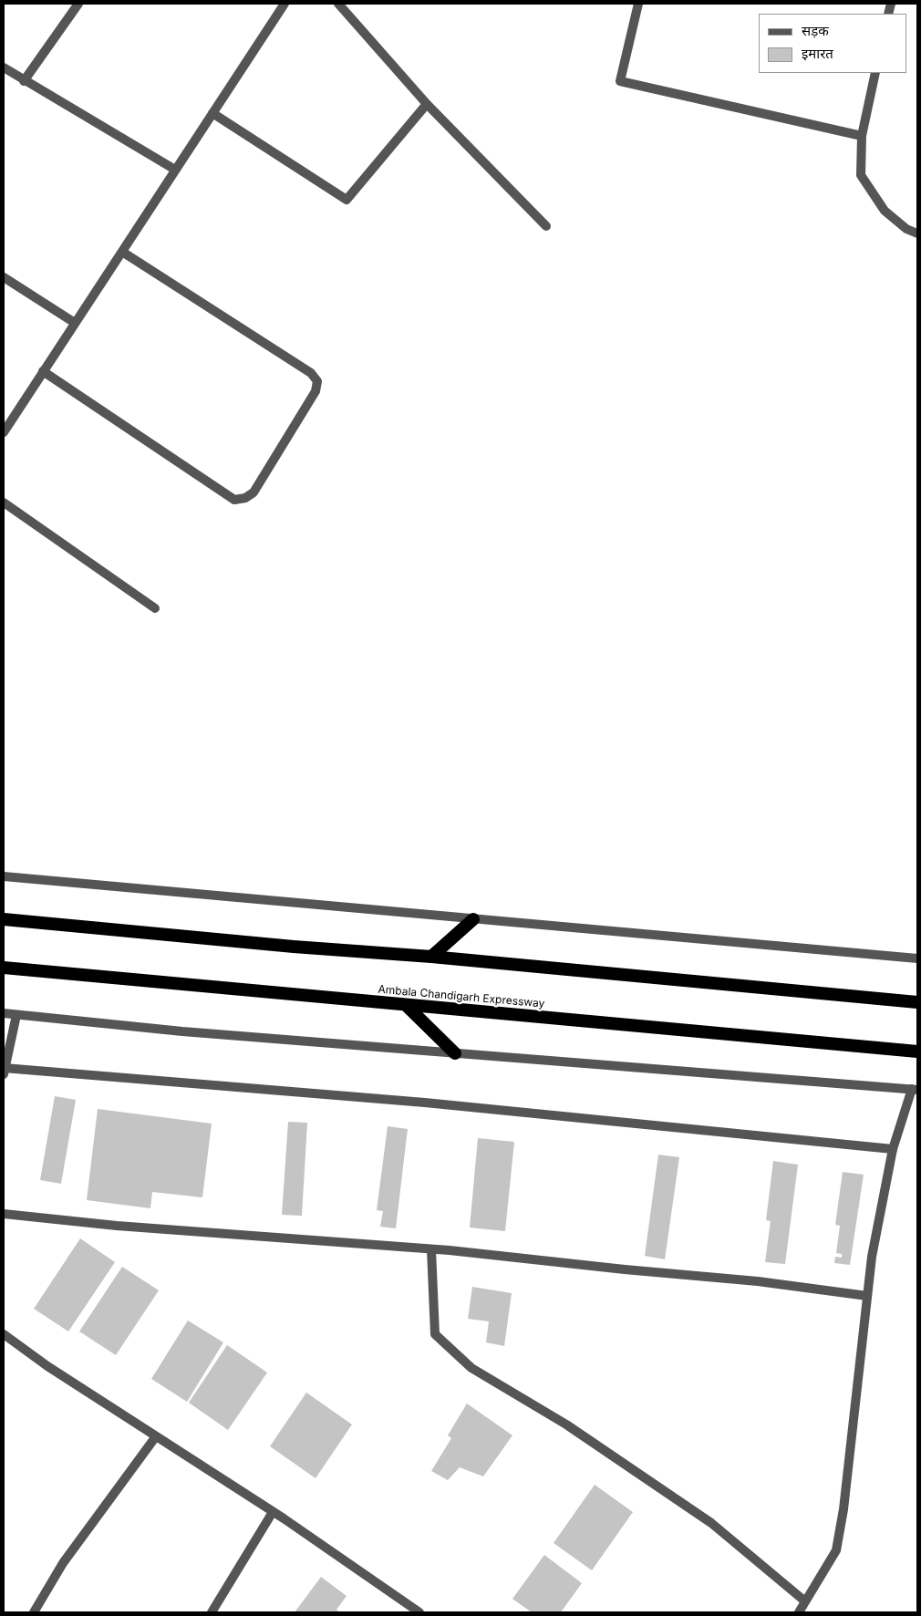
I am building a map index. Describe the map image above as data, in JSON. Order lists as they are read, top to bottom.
{
  "streets": {
    "highway": ["Ambala Chandigarh Expressway"]
  },
  "legend": ["सड़क", "इमारत"]
}
